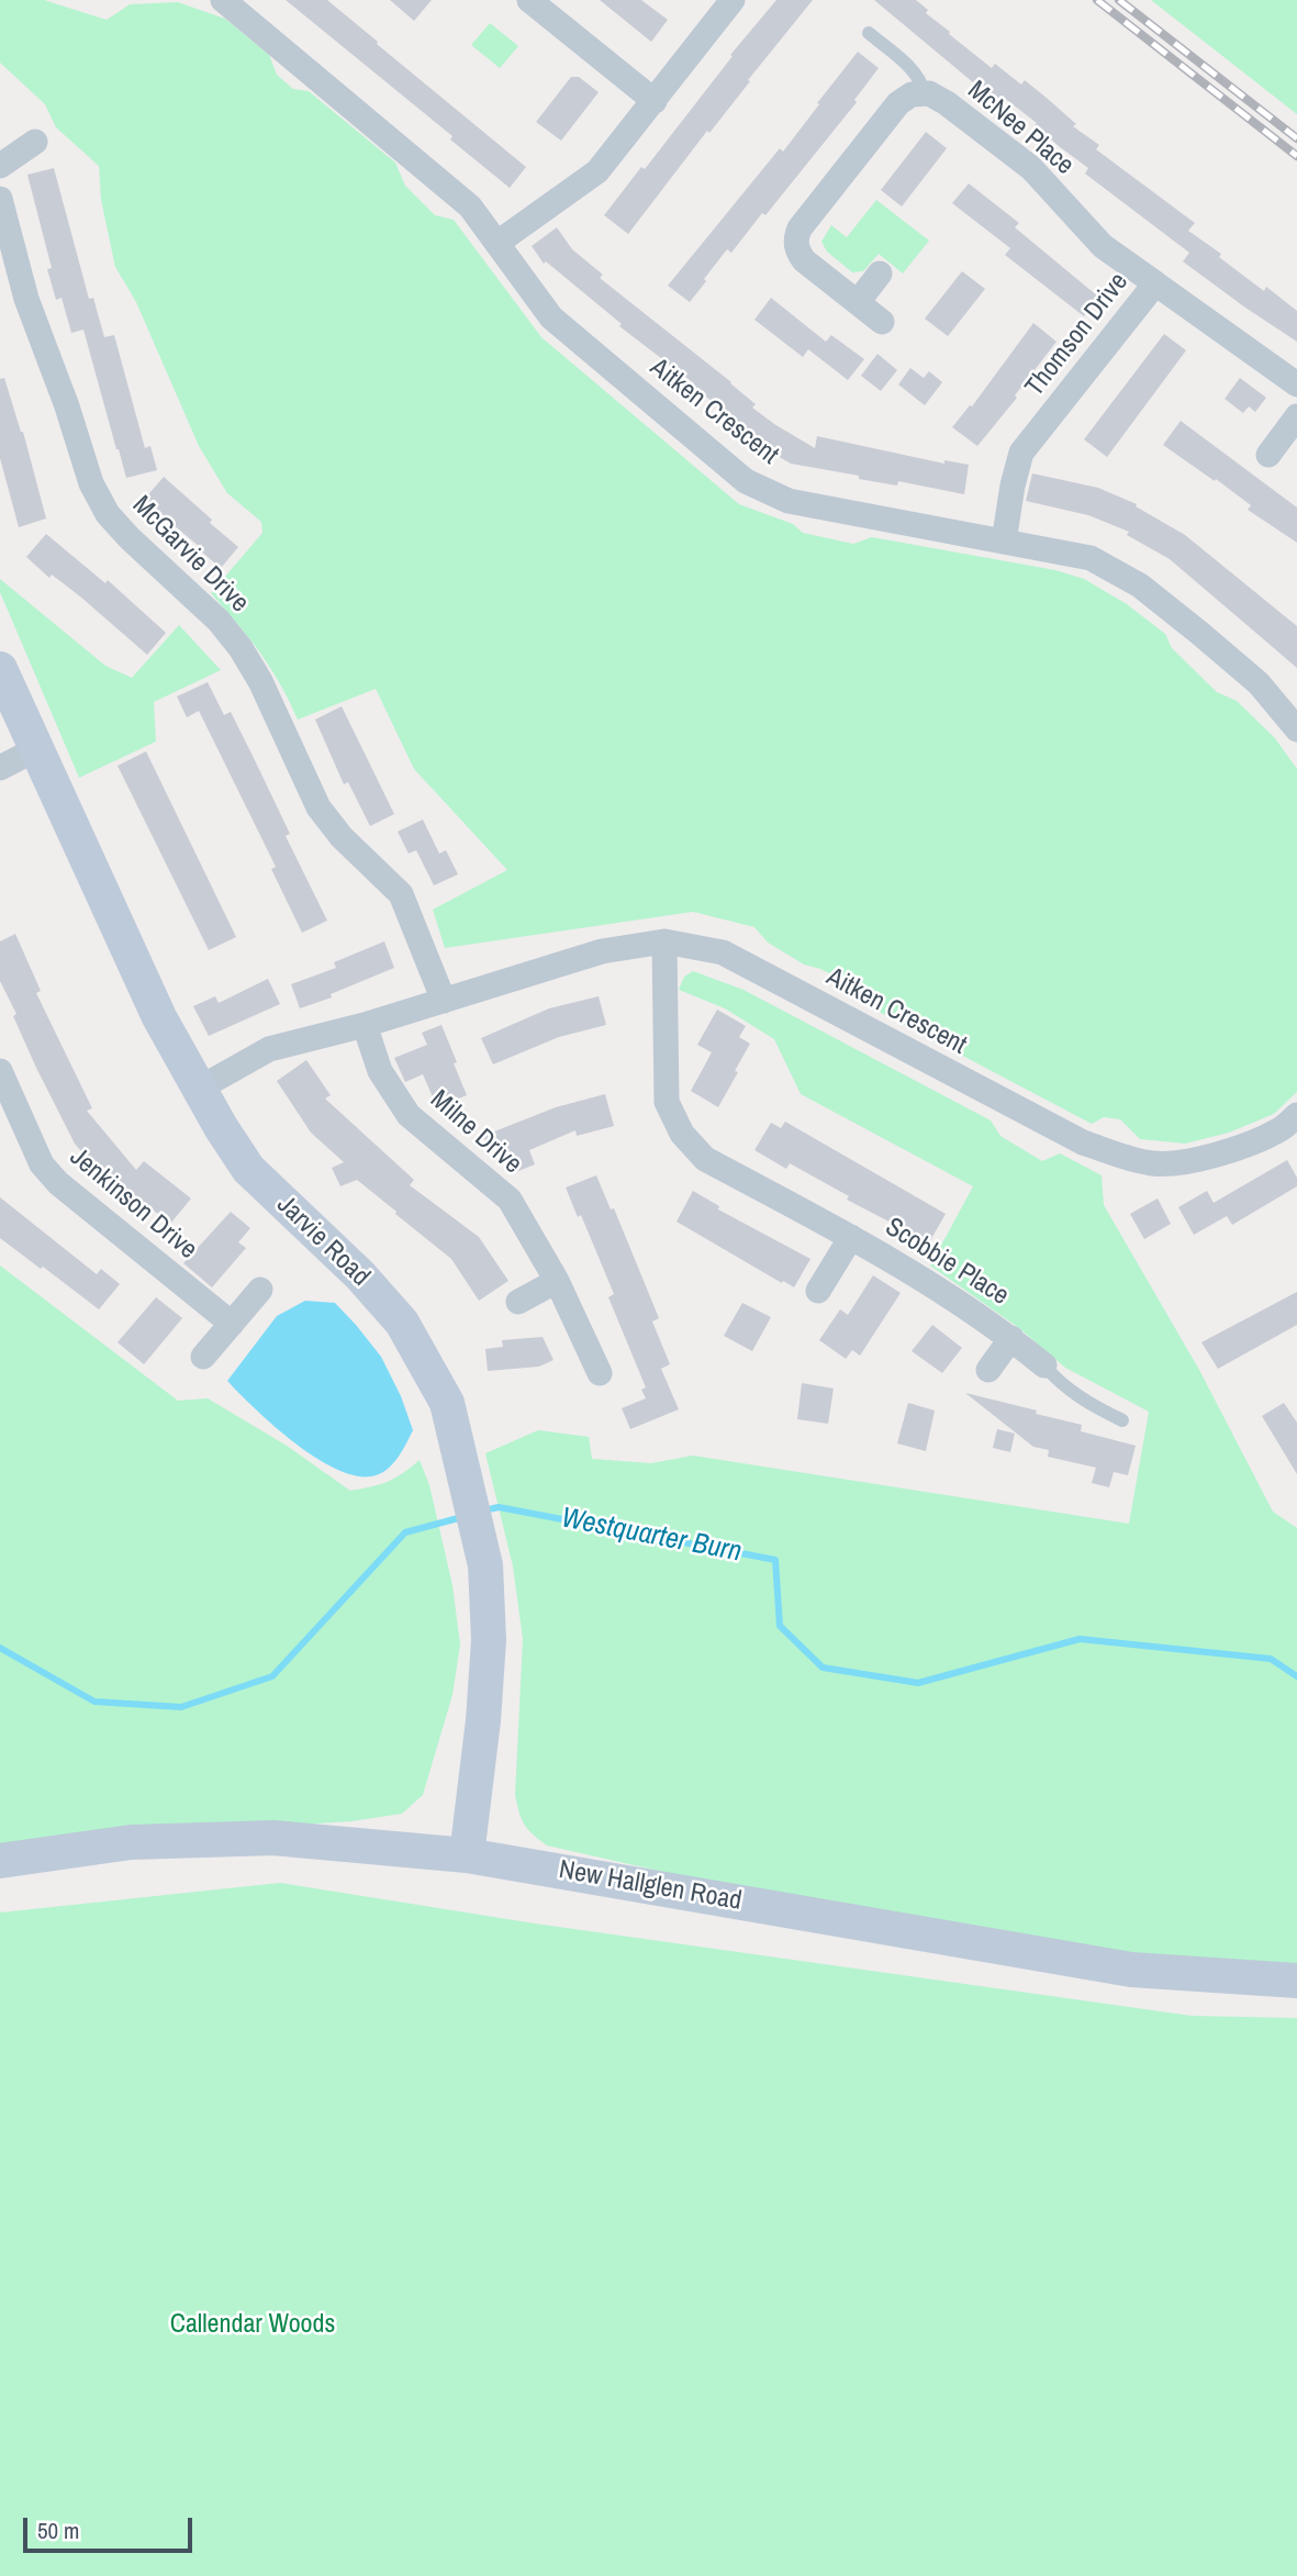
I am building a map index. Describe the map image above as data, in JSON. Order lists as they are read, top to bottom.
{
  "streets": {
    "street": [
      "McNee Place",
      "Thomson Drive",
      "Aitken Crescent",
      "McGarvie Drive",
      "Milne Drive",
      "Jenkinson Drive",
      "Jarvie Road",
      "Scobbie Place",
      "New Hallglen Road"
    ]
  },
  "crossings": [
    ["McNee Place", "Thomson Drive"],
    ["Thomson Drive", "Aitken Crescent"],
    ["Aitken Crescent", "McGarvie Drive"],
    ["Aitken Crescent", "Milne Drive"],
    ["Aitken Crescent", "Jarvie Road"],
    ["Aitken Crescent", "Scobbie Place"],
    ["Jarvie Road", "New Hallglen Road"]
  ],
  "water": ["Westquarter Burn"],
  "parks": ["Callendar Woods"],
  "scale_bar": "50 m"
}
